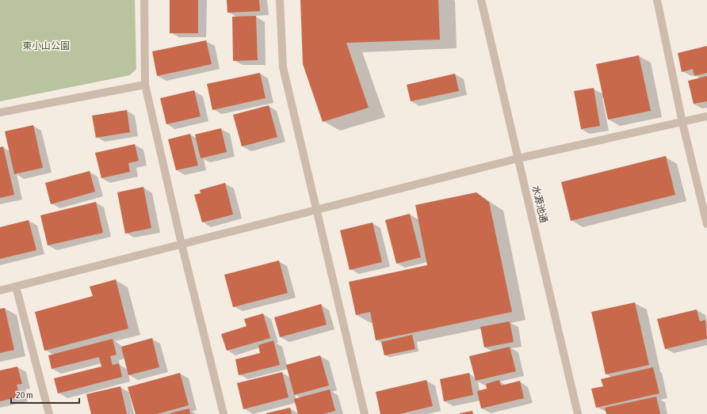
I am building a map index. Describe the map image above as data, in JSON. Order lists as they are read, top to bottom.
{
  "streets": {
    "street": ["水源池通"]
  },
  "parks": ["東小山公園"],
  "scale_bar": "20 m"
}
